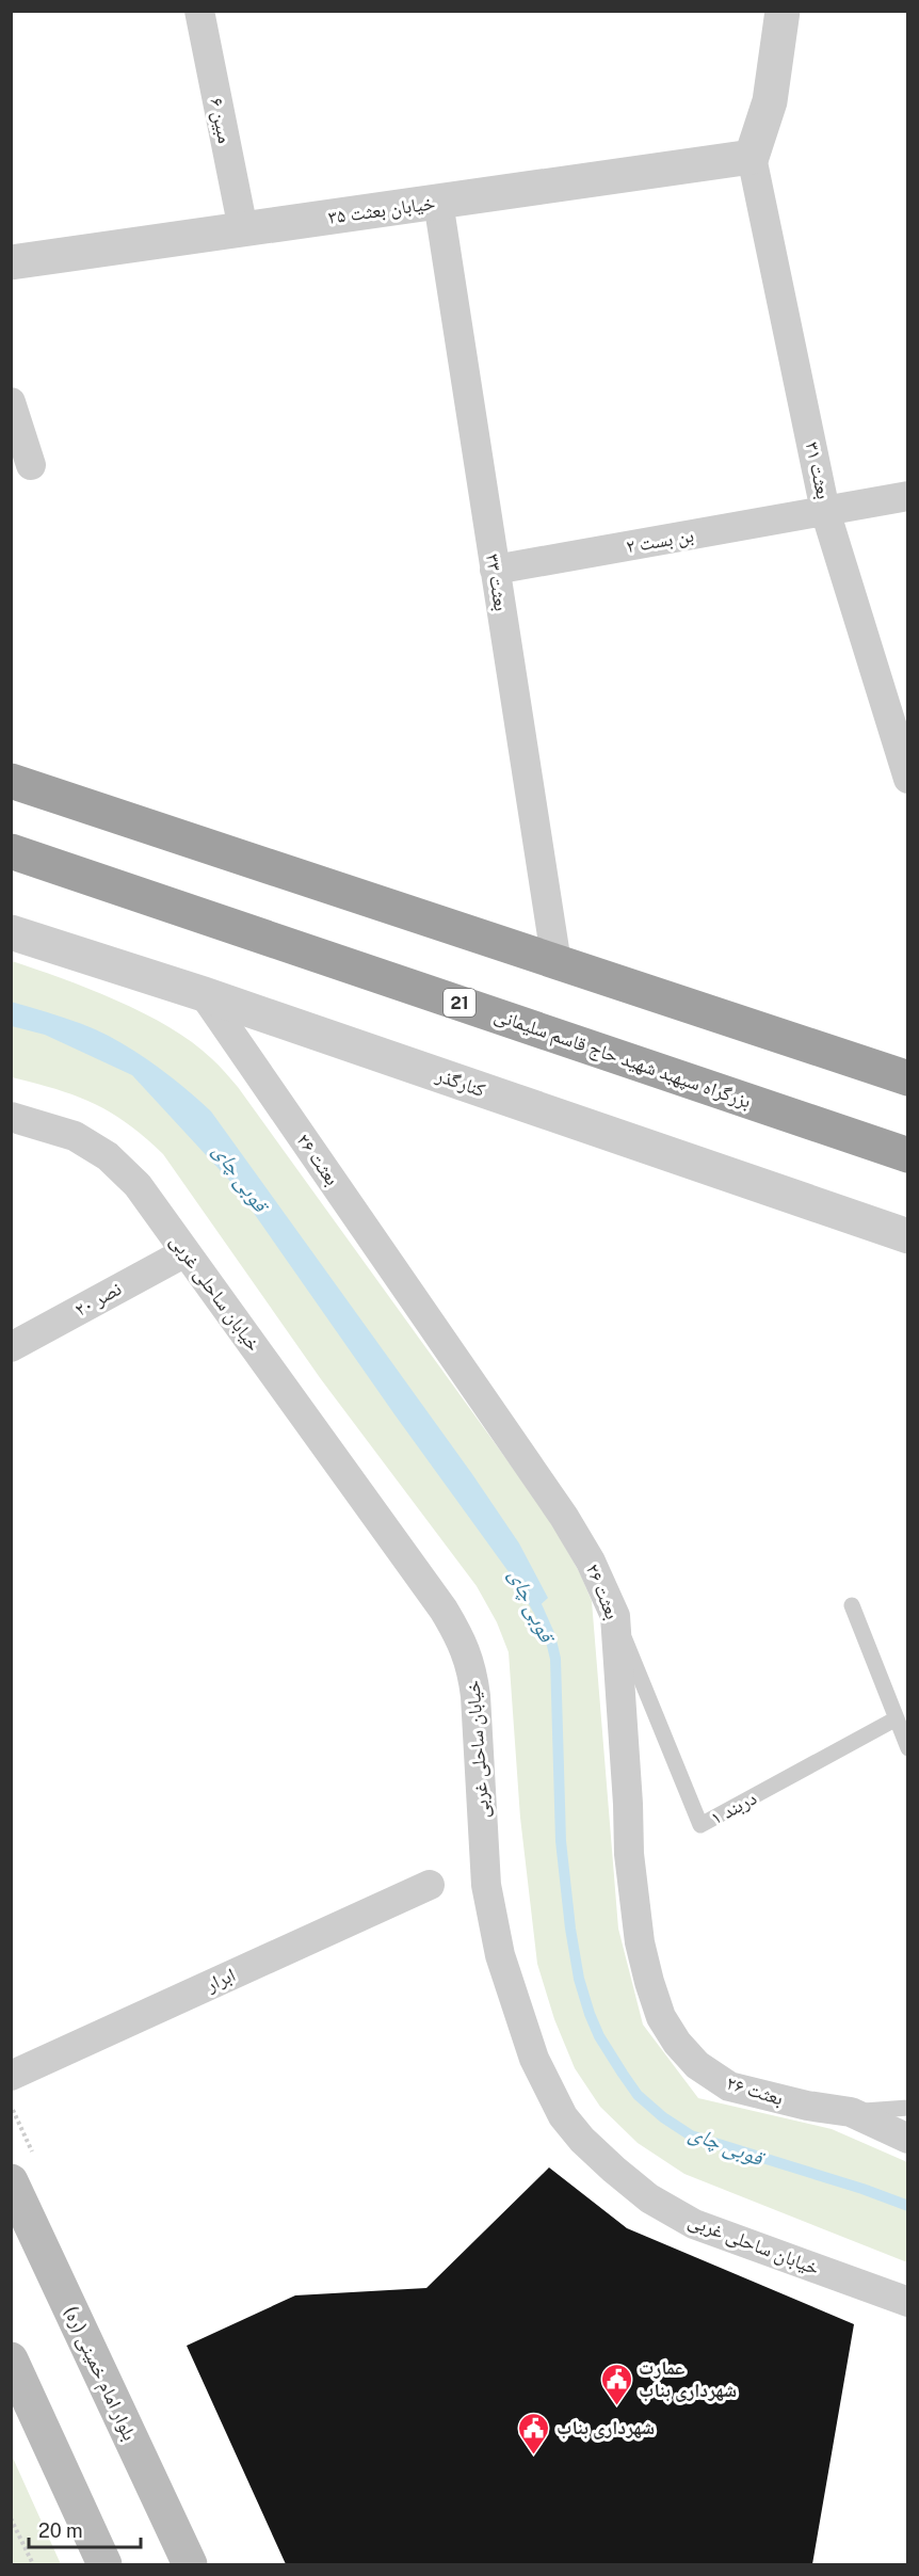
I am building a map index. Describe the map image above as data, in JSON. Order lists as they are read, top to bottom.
{
  "streets": {
    "highway": ["21", "بزرگراه سپهبد شهید حاج قاسم سلیمانی"],
    "main road": ["بلوار امام خمینی (ره)"],
    "street": [
      "مبین ۶",
      "خیابان بعثت ۳۵",
      "بعثت ۳۱",
      "بن بست ۲",
      "بعثت ۳۳",
      "کنارگذر",
      "بعثت ۲۶",
      "خیابان ساحلی غربی",
      "نصر ۲۰",
      "ابرار"
    ],
    "lane": ["دربند ۱"]
  },
  "crossings": [
    ["مبین ۶", "خیابان بعثت ۳۵"],
    ["خیابان بعثت ۳۵", "بعثت ۳۱"],
    ["خیابان بعثت ۳۵", "بعثت ۳۳"],
    ["بعثت ۳۱", "بن بست ۲"],
    ["بن بست ۲", "بعثت ۳۳"],
    ["کنارگذر", "بعثت ۲۶"],
    ["بعثت ۲۶", "دربند ۱"],
    ["خیابان ساحلی غربی", "نصر ۲۰"]
  ],
  "water": ["قوبی چای"],
  "places": {
    "public building": ["عمارت شهرداری بناب", "شهرداری بناب"]
  },
  "scale_bar": "20 m"
}
